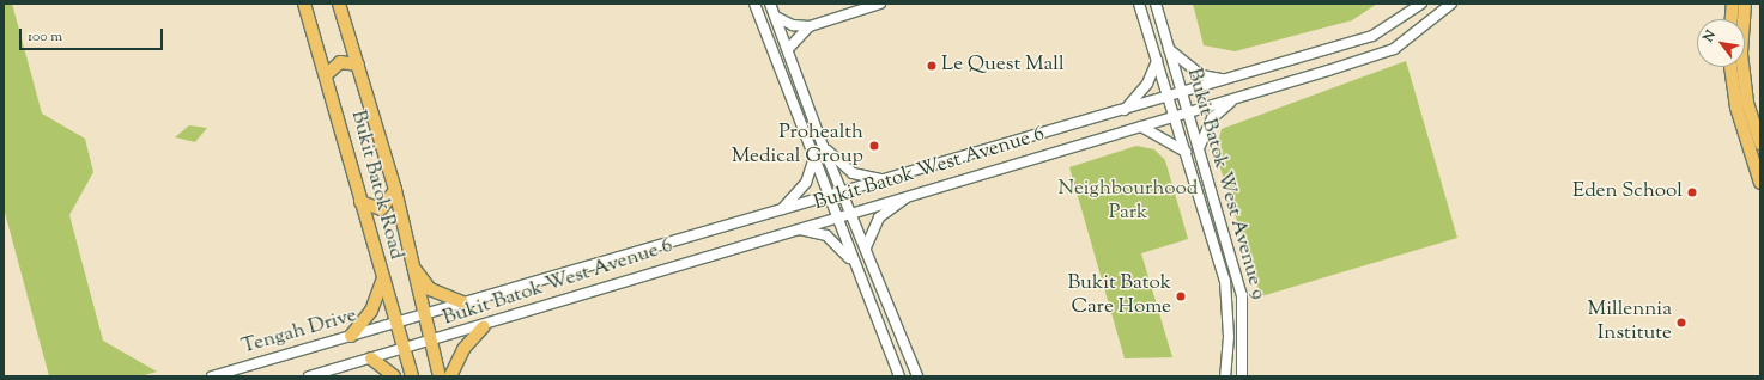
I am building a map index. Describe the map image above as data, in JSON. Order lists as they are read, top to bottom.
{
  "streets": {
    "main road": ["Bukit Batok Road"],
    "street": ["Bukit Batok West Avenue 6", "Bukit Batok West Avenue 9", "Tengah Drive"]
  },
  "crossings": [
    ["Bukit Batok West Avenue 6", "Bukit Batok West Avenue 9"],
    ["Bukit Batok West Avenue 6", "Bukit Batok Road"],
    ["Bukit Batok West Avenue 6", "Tengah Drive"],
    ["Bukit Batok Road", "Tengah Drive"]
  ],
  "parks": ["Neighbourhood Park"],
  "places": [
    "Le Quest Mall",
    "Prohealth Medical Group",
    "Eden School",
    "Bukit Batok Care Home",
    "Millennia Institute"
  ],
  "scale_bar": "100 m",
  "north": "top left"
}
